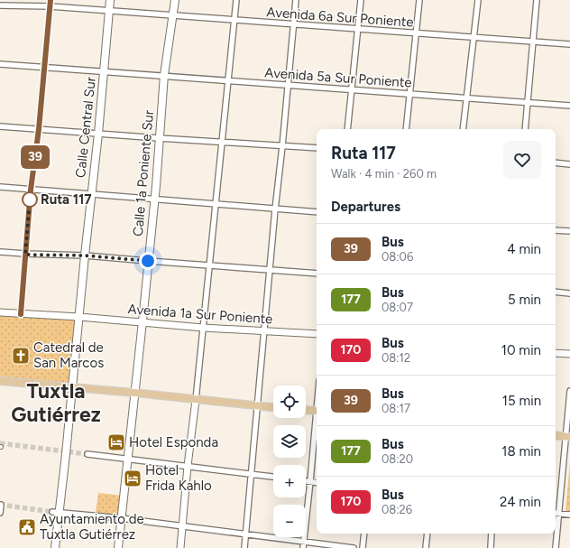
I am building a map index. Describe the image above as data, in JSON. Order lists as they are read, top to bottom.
{
  "streets": {
    "main road": ["Calle Central Sur", "Calle 1a Poniente Sur"],
    "street": ["Avenida 6a Sur Poniente", "Avenida 5a Sur Poniente", "Avenida 1a Sur Poniente"]
  },
  "crossings": [
    ["Avenida 6a Sur Poniente", "Calle Central Sur"],
    ["Avenida 6a Sur Poniente", "Calle 1a Poniente Sur"],
    ["Avenida 5a Sur Poniente", "Calle Central Sur"],
    ["Avenida 5a Sur Poniente", "Calle 1a Poniente Sur"],
    ["Calle Central Sur", "Avenida 1a Sur Poniente"],
    ["Calle 1a Poniente Sur", "Avenida 1a Sur Poniente"]
  ],
  "districts": ["Tuxtla Gutiérrez"],
  "places": {
    "other": ["Ruta 117"],
    "church": ["Catedral de San Marcos"],
    "hotel": ["Hotel Esponda", "Hotel Frida Kahlo"],
    "public building": ["Ayuntamiento de Tuxtla Gutiérrez"]
  },
  "lines": ["bus line 39"],
  "page": {
    "on_map": "39",
    "heading": [
      ["Ruta 117", "Walk · 4 min · 260 m"],
      "Departures"
    ],
    "list": [
      {
        "mark": "39",
        "name": "Bus",
        "note": "08:06",
        "value": "4 min"
      },
      {
        "mark": "177",
        "name": "Bus",
        "note": "08:07",
        "value": "5 min"
      },
      {
        "mark": "170",
        "name": "Bus",
        "note": "08:12",
        "value": "10 min"
      },
      {
        "mark": "39",
        "name": "Bus",
        "note": "08:17",
        "value": "15 min"
      },
      {
        "mark": "177",
        "name": "Bus",
        "note": "08:20",
        "value": "18 min"
      },
      {
        "mark": "170",
        "name": "Bus",
        "note": "08:26",
        "value": "24 min"
      }
    ],
    "map_buttons": ["+", "−"]
  }
}
